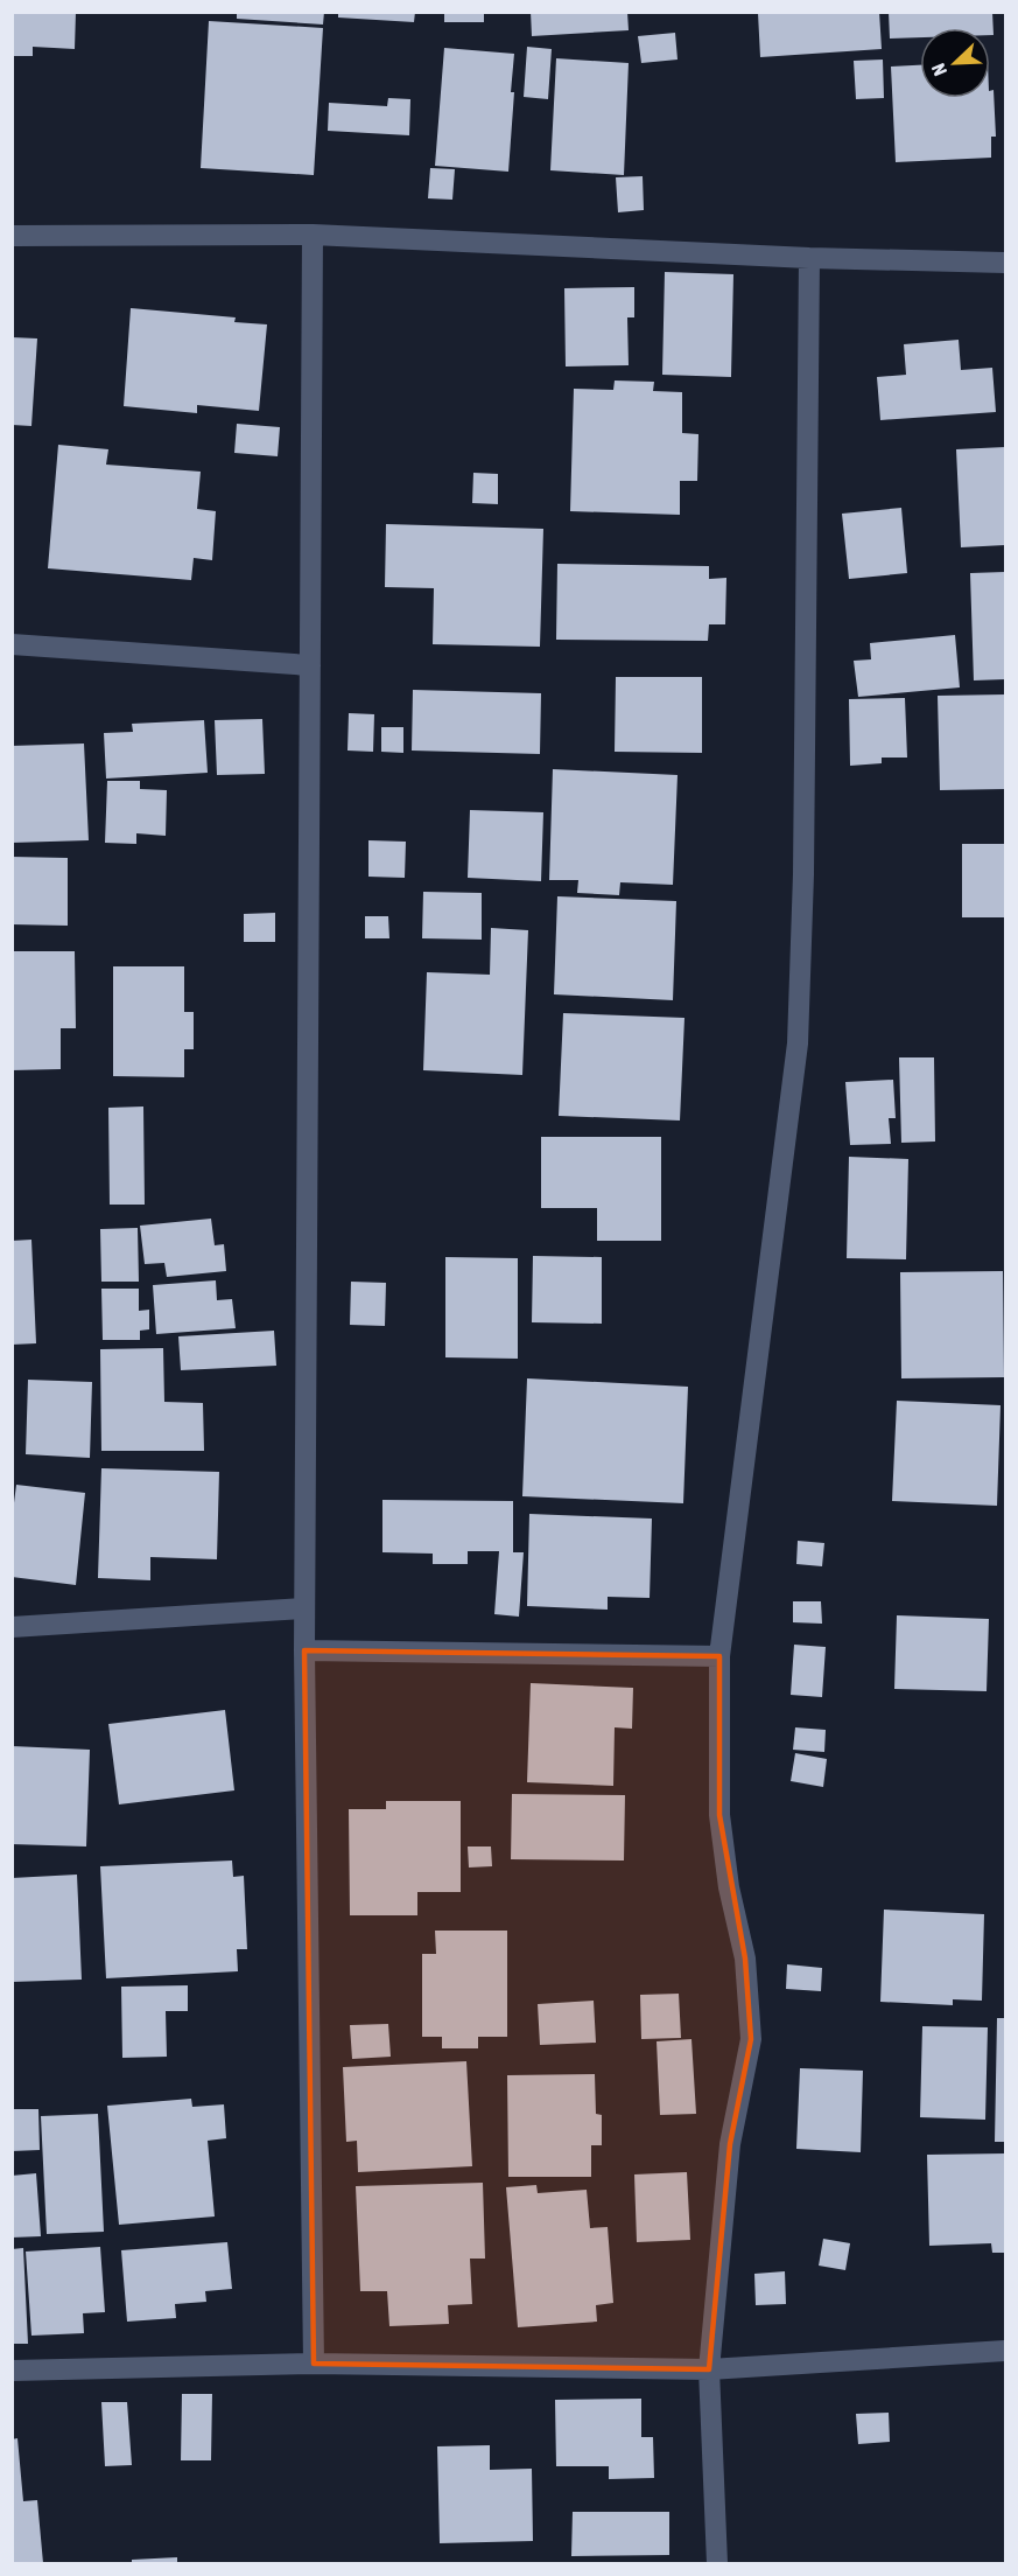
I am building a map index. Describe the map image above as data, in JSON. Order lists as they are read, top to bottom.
{
  "north": "bottom left"
}
